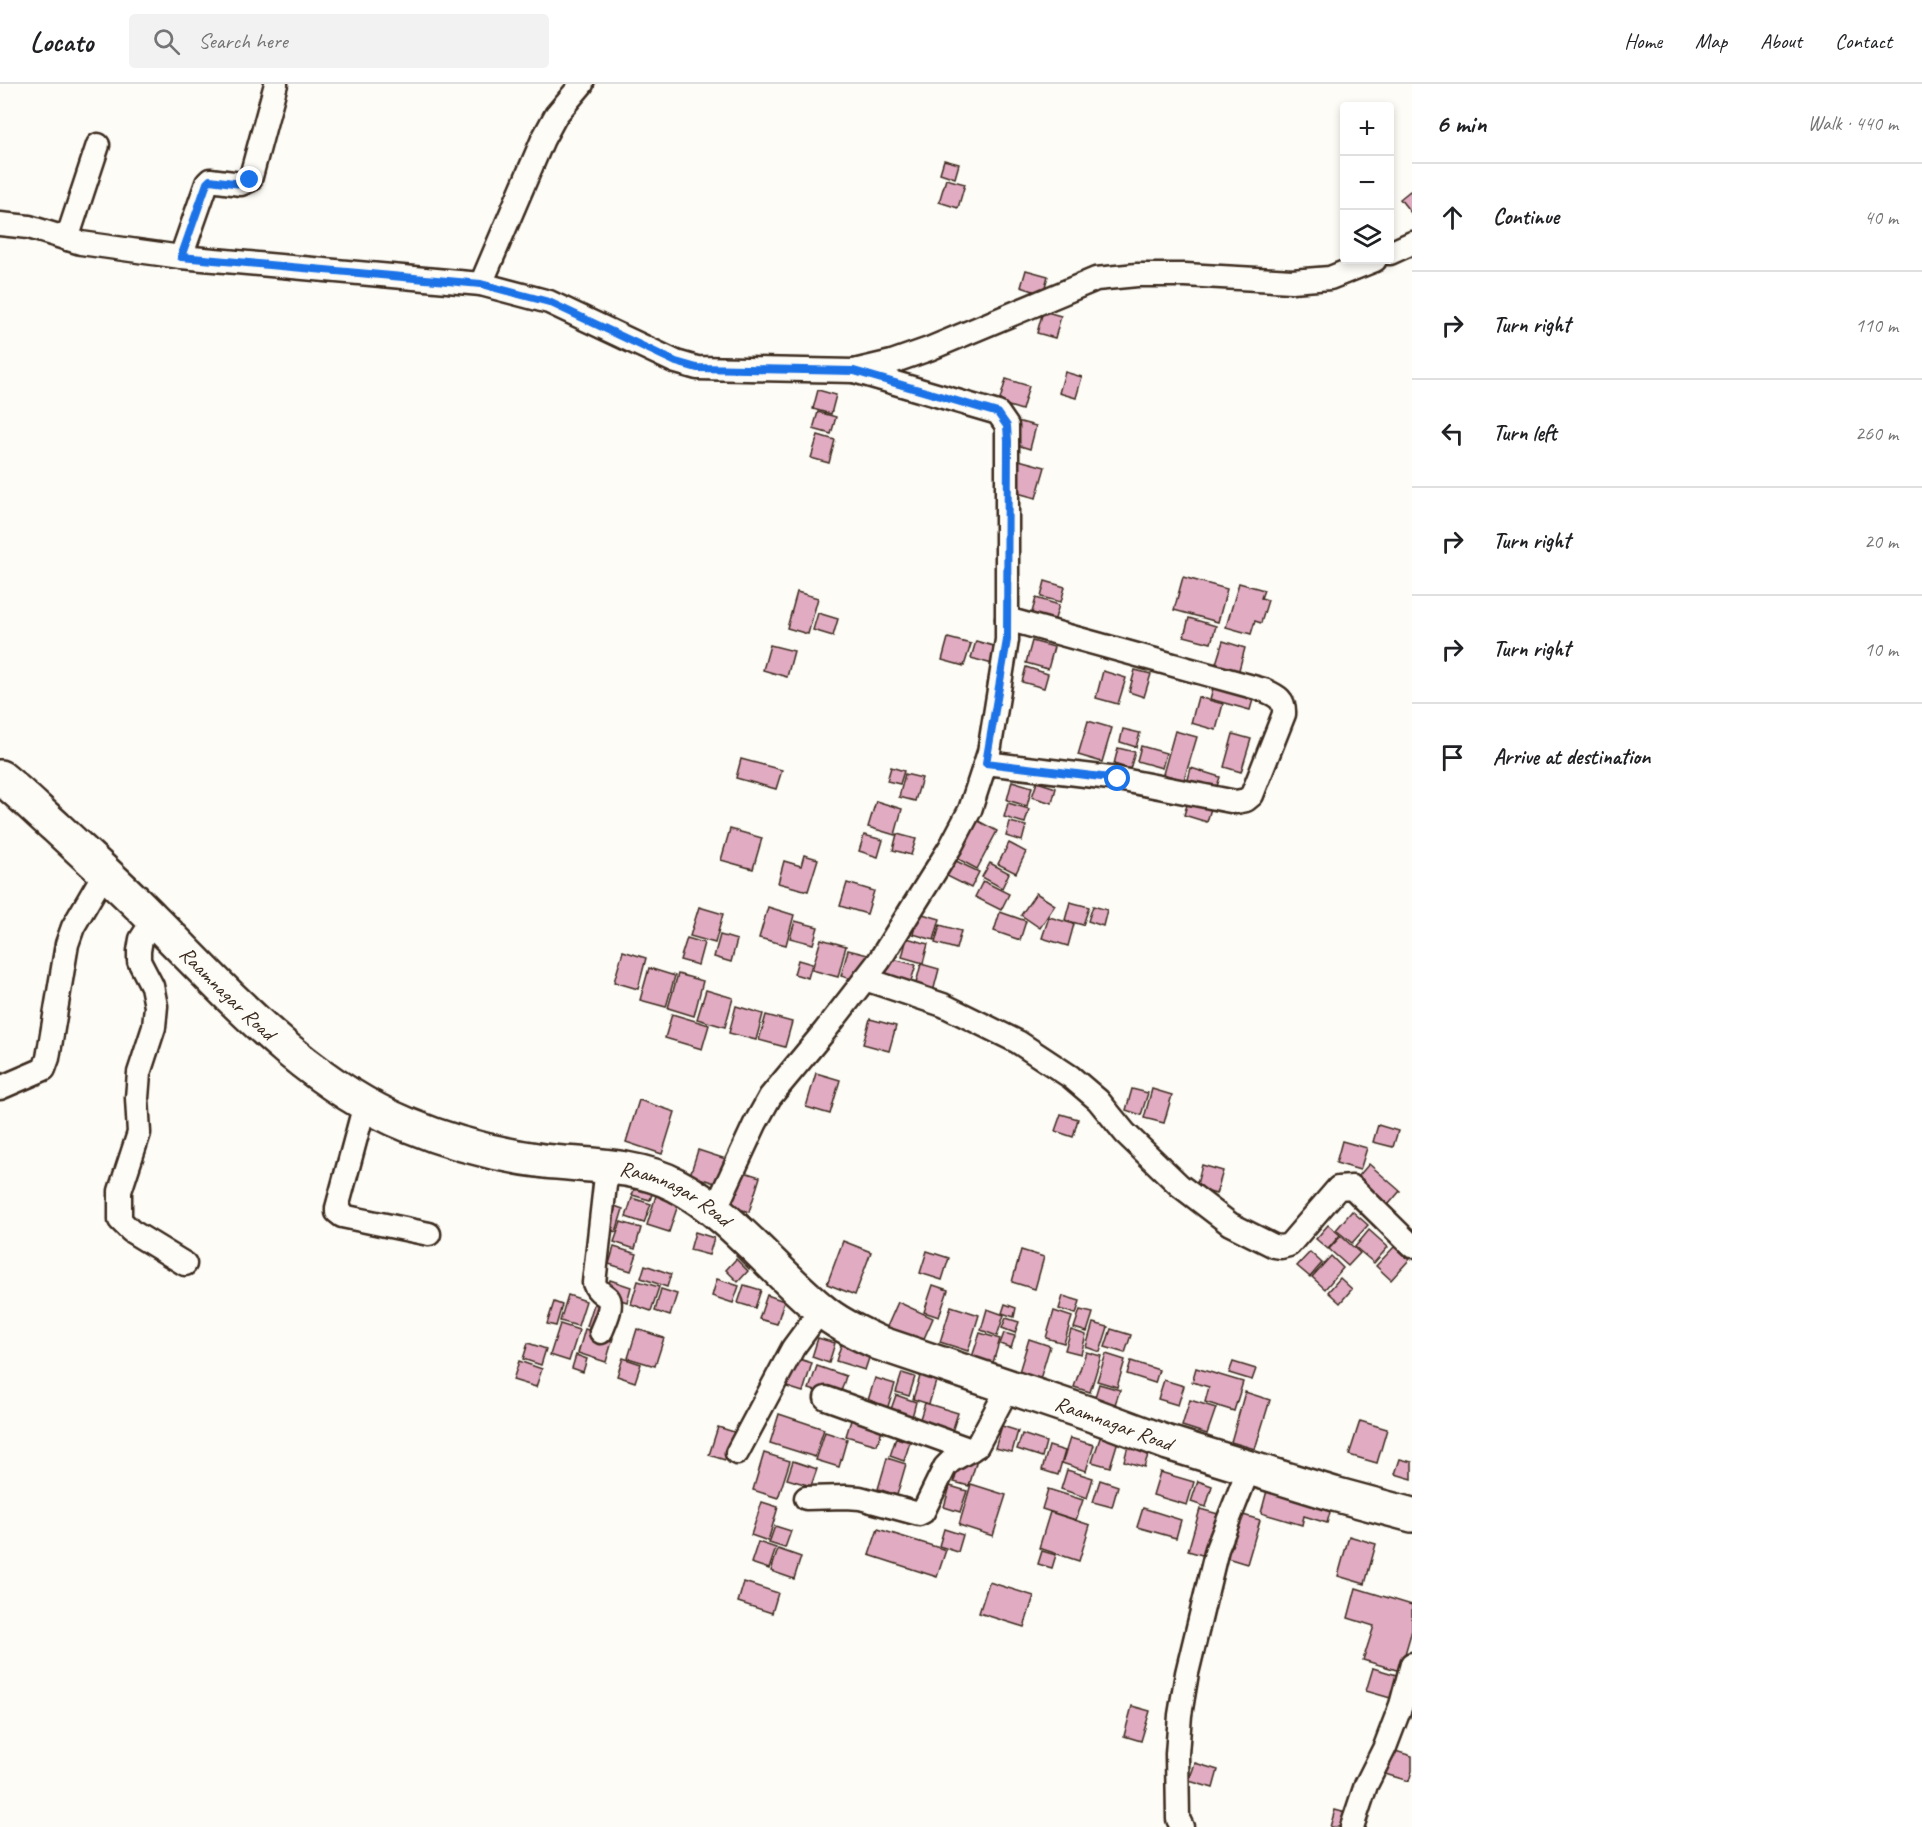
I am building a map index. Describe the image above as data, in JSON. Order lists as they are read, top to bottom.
{
  "streets": {
    "highway": ["Raamnagar Road"]
  },
  "page": {
    "header": "Locato",
    "search": "Search here",
    "nav": [
      "Home",
      "Map",
      "About",
      "Contact"
    ],
    "heading": ["6 min", "Walk · 440 m"],
    "map_buttons": ["+", "−"],
    "list": [
      ["Continue", "40 m"],
      ["Turn right", "110 m"],
      ["Turn left", "260 m"],
      ["Turn right", "20 m"],
      ["Turn right", "10 m"],
      "Arrive at destination"
    ]
  }
}
